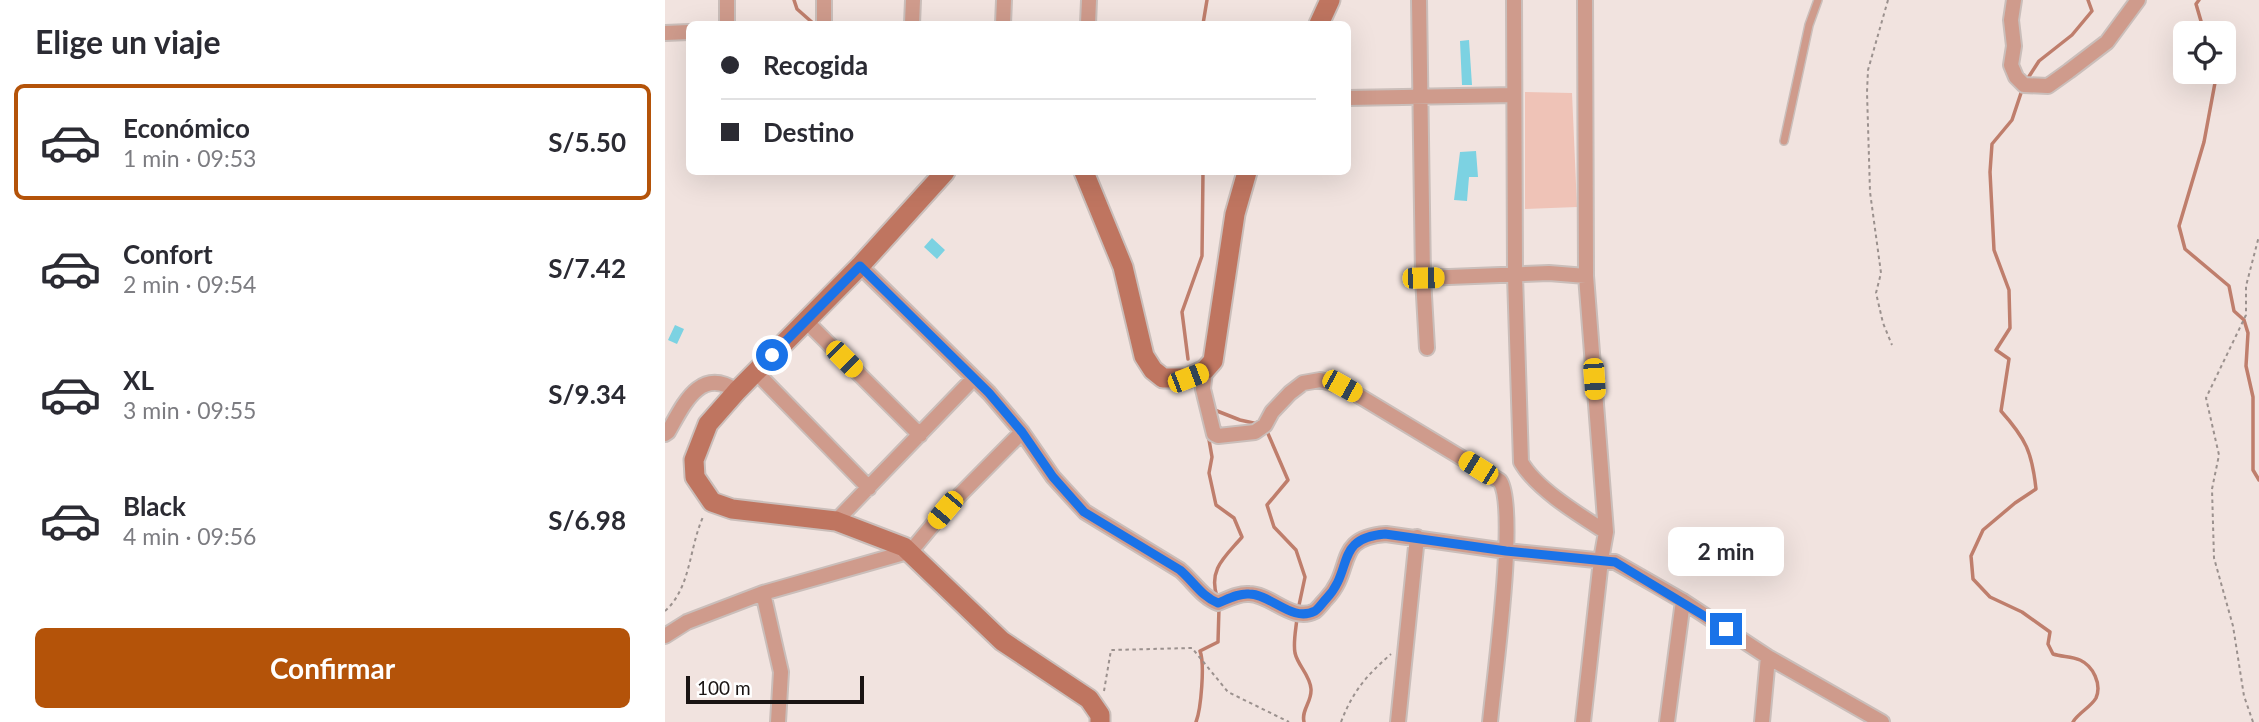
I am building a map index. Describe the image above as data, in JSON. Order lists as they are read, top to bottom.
{
  "scale_bar": "100 m",
  "page": {
    "heading": "Elige un viaje",
    "banner": ["Recogida", "Destino"],
    "list": [
      {
        "name": "Económico",
        "note": "1 min · 09:53",
        "value": "S/5.50"
      },
      {
        "name": "Confort",
        "note": "2 min · 09:54",
        "value": "S/7.42"
      },
      {
        "name": "XL",
        "note": "3 min · 09:55",
        "value": "S/9.34"
      },
      {
        "name": "Black",
        "note": "4 min · 09:56",
        "value": "S/6.98"
      }
    ],
    "bubble": "2 min",
    "buttons": "Confirmar",
    "scale": "100 m"
  }
}
